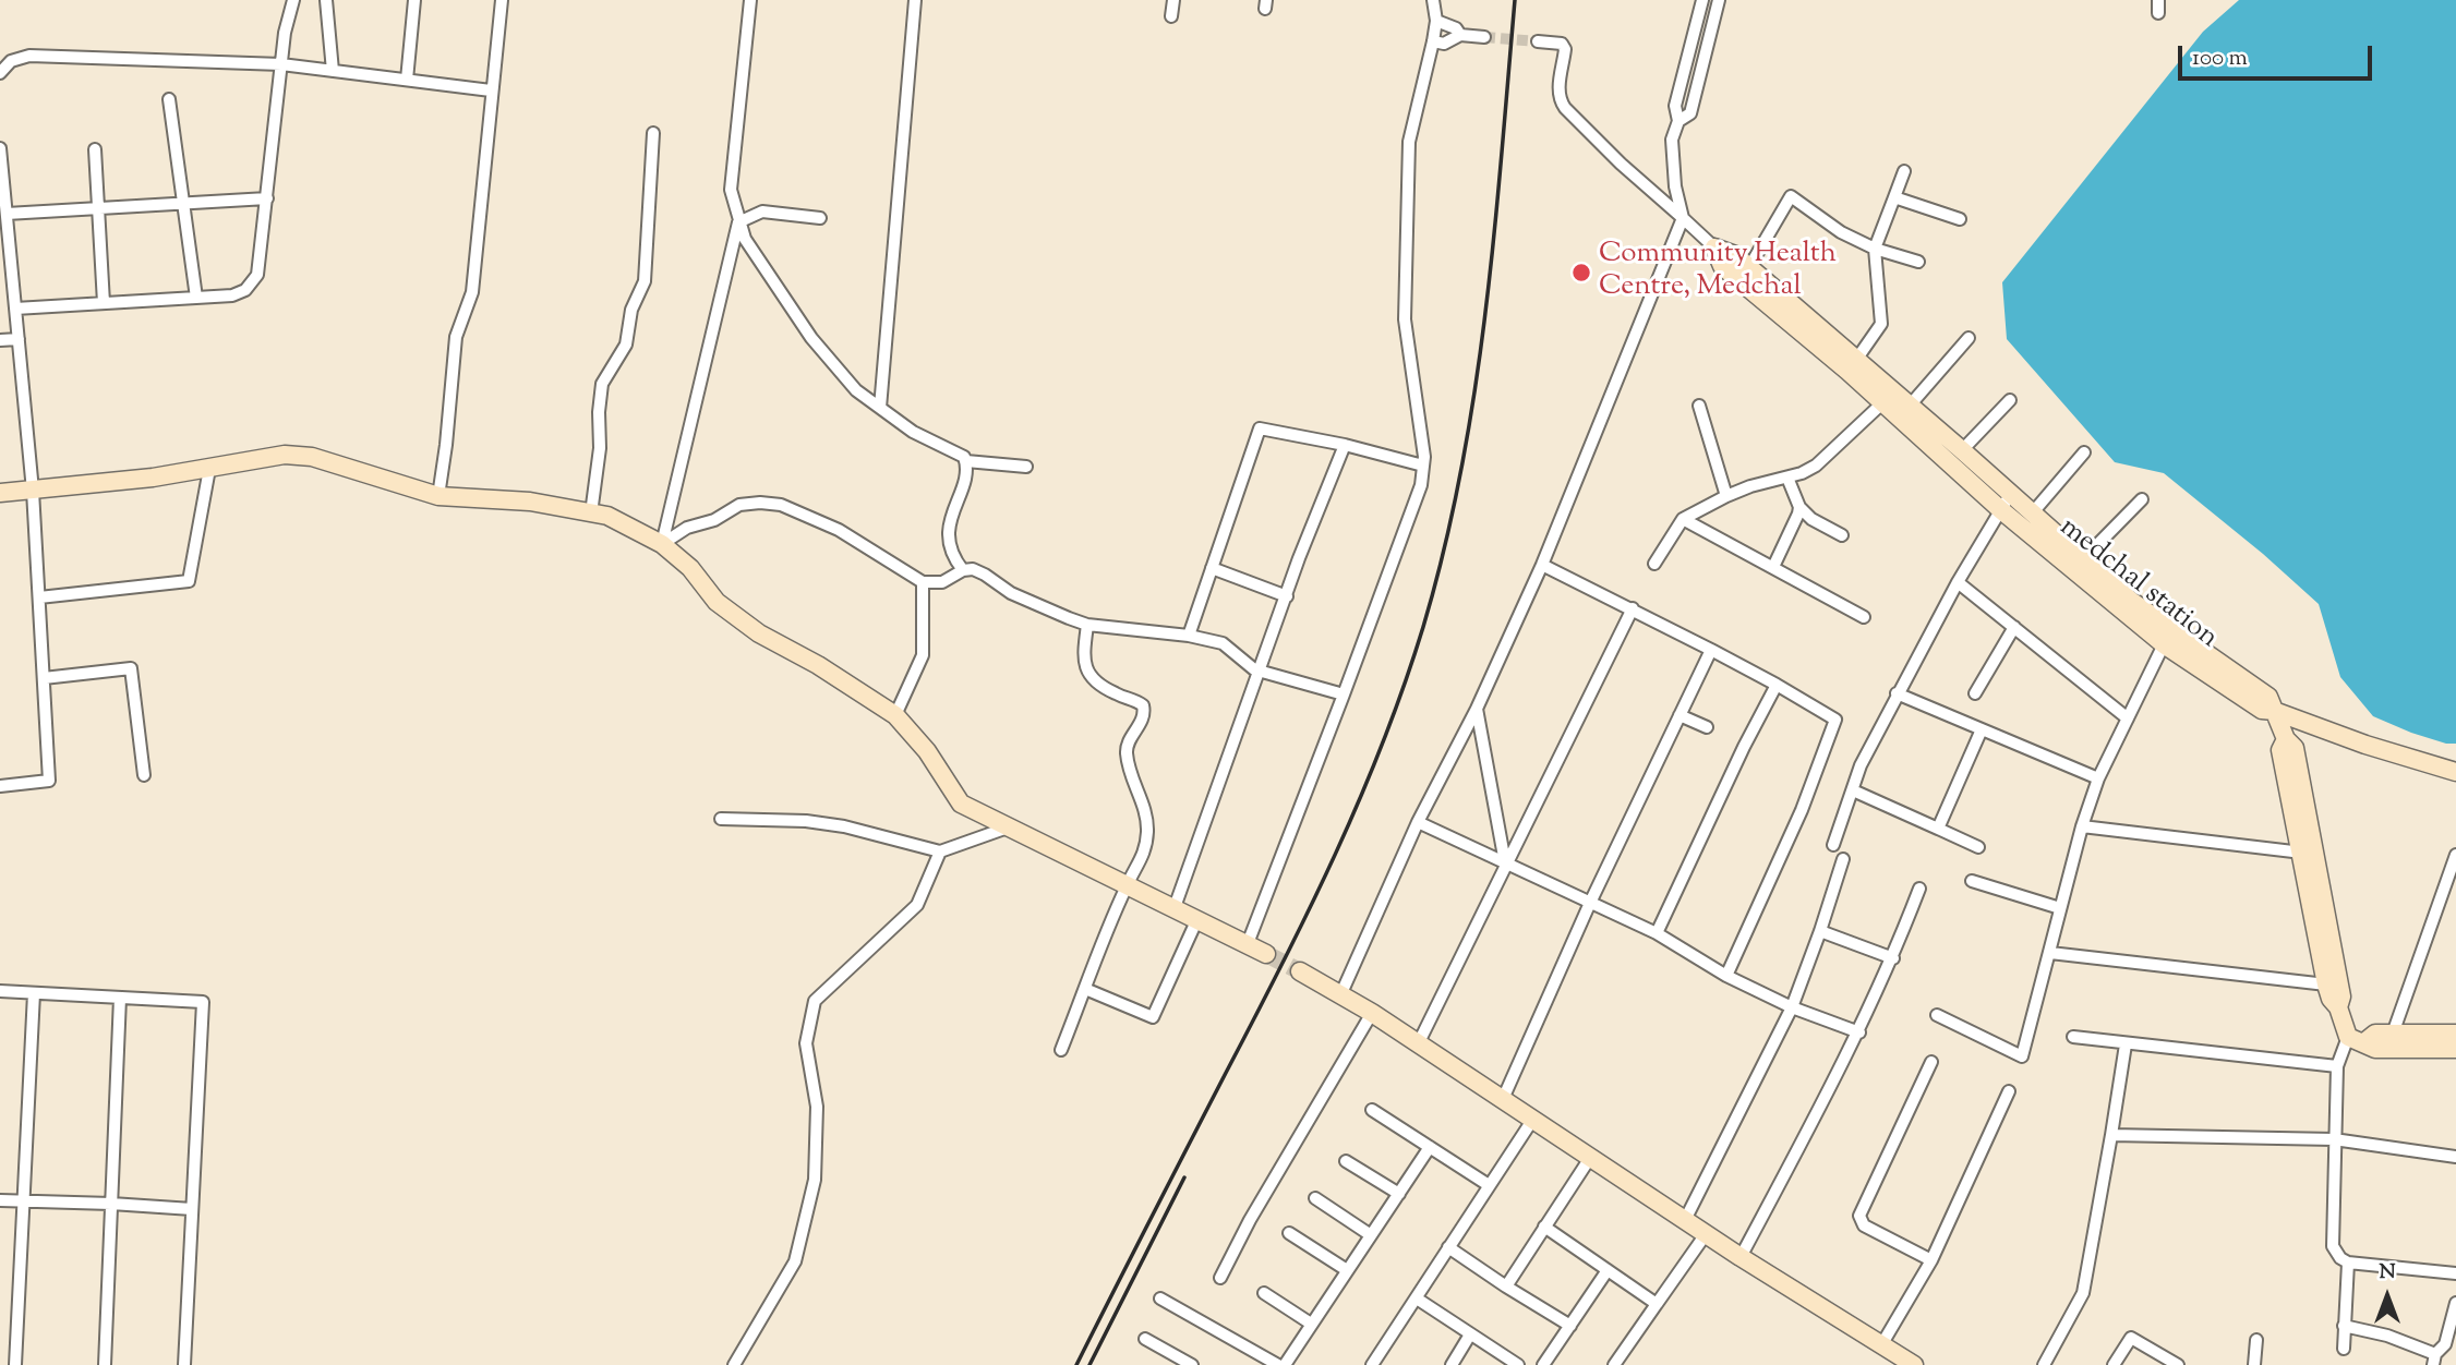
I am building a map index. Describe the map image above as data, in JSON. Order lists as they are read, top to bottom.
{
  "streets": {
    "street": ["medchal station"]
  },
  "places": ["Community Health Centre, Medchal"],
  "scale_bar": "100 m",
  "north": "top"
}
